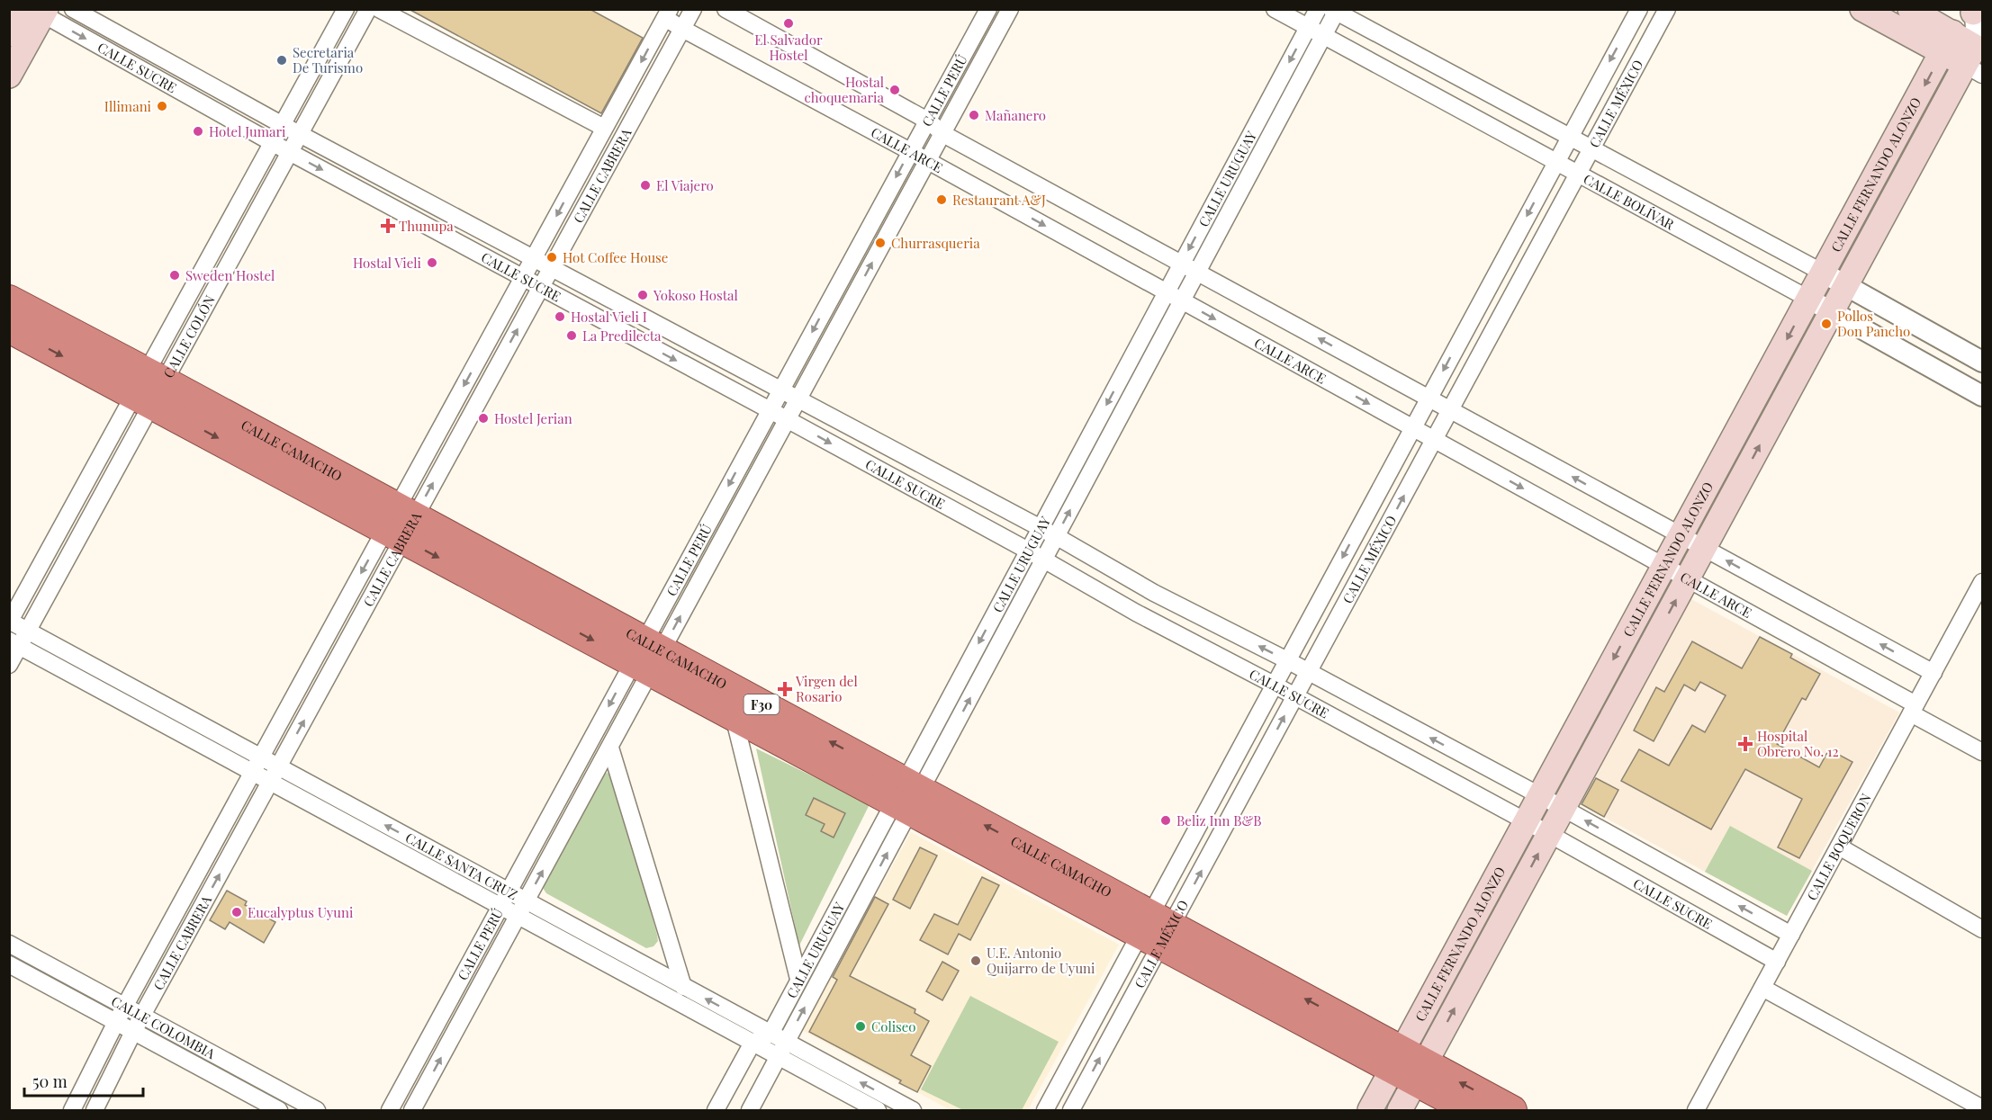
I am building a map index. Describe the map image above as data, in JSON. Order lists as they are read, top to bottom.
{
  "streets": {
    "highway": ["CALLE CAMACHO", "F30"],
    "main road": ["CALLE FERNANDO ALONZO"],
    "street": [
      "CALLE SUCRE",
      "CALLE PERÚ",
      "CALLE MÉXICO",
      "CALLE ARCE",
      "CALLE CABRERA",
      "CALLE URUGUAY",
      "CALLE BOLÍVAR",
      "CALLE COLÓN",
      "CALLE BOQUERON",
      "CALLE SANTA CRUZ",
      "CALLE COLOMBIA"
    ]
  },
  "crossings": [
    ["CALLE SUCRE", "CALLE PERÚ"],
    ["CALLE SUCRE", "CALLE MÉXICO"],
    ["CALLE SUCRE", "CALLE FERNANDO ALONZO"],
    ["CALLE SUCRE", "CALLE CABRERA"],
    ["CALLE SUCRE", "CALLE URUGUAY"],
    ["CALLE SUCRE", "CALLE COLÓN"],
    ["CALLE SUCRE", "CALLE BOQUERON"],
    ["CALLE PERÚ", "CALLE ARCE"],
    ["CALLE PERÚ", "CALLE CAMACHO"],
    ["CALLE PERÚ", "CALLE SANTA CRUZ"],
    ["CALLE MÉXICO", "CALLE ARCE"],
    ["CALLE MÉXICO", "CALLE BOLÍVAR"],
    ["CALLE MÉXICO", "CALLE CAMACHO"],
    ["CALLE ARCE", "CALLE FERNANDO ALONZO"],
    ["CALLE ARCE", "CALLE CABRERA"],
    ["CALLE ARCE", "CALLE URUGUAY"],
    ["CALLE ARCE", "CALLE BOQUERON"],
    ["CALLE FERNANDO ALONZO", "CALLE BOLÍVAR"],
    ["CALLE FERNANDO ALONZO", "CALLE CAMACHO"],
    ["CALLE CABRERA", "CALLE CAMACHO"],
    ["CALLE CABRERA", "CALLE SANTA CRUZ"],
    ["CALLE CABRERA", "CALLE COLOMBIA"],
    ["CALLE URUGUAY", "CALLE BOLÍVAR"],
    ["CALLE URUGUAY", "CALLE CAMACHO"],
    ["CALLE URUGUAY", "CALLE SANTA CRUZ"],
    ["CALLE COLÓN", "CALLE CAMACHO"],
    ["CALLE COLÓN", "CALLE SANTA CRUZ"]
  ],
  "places": {
    "other": [
      "El Salvador Hostel",
      "Secretaria De Turismo",
      "Hostal choquemaria",
      "Illimani",
      "Mañanero",
      "Hotel Jumari",
      "El Viajero",
      "Restaurant A&J",
      "Churrasqueria",
      "Hot Coffee House",
      "Hostal Vieli",
      "Sweden Hostel",
      "Yokoso Hostal",
      "Hostal Vieli I",
      "Pollos Don Pancho",
      "La Predilecta",
      "Hostel Jerian",
      "Beliz Inn B&B",
      "Eucalyptus Uyuni",
      "U.E. Antonio Quijarro de Uyuni",
      "Coliseo"
    ],
    "health": ["Thunupa", "Virgen del Rosario", "Hospital Obrero No. 12"]
  },
  "scale_bar": "50 m"
}
